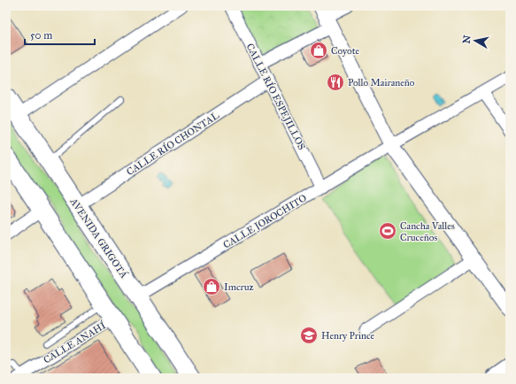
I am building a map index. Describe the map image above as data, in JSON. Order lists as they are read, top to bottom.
{
  "streets": {
    "main road": ["AVENIDA GRIGOTÁ"],
    "street": [
      "CALLE RÍO ESPEJILLOS",
      "CALLE RÍO CHONTAL",
      "CALLE JOROCHITO",
      "CALLE ANAHÍ"
    ]
  },
  "crossings": [
    ["CALLE RÍO ESPEJILLOS", "CALLE RÍO CHONTAL"],
    ["CALLE RÍO ESPEJILLOS", "CALLE JOROCHITO"],
    ["CALLE RÍO CHONTAL", "AVENIDA GRIGOTÁ"],
    ["CALLE JOROCHITO", "AVENIDA GRIGOTÁ"]
  ],
  "places": {
    "shop": ["Coyote", "Imcruz"],
    "restaurant": ["Pollo Mairaneño"],
    "sports": ["Cancha Valles Cruceños"],
    "school or university": ["Henry Prince"]
  },
  "scale_bar": "50 m",
  "north": "left"
}
